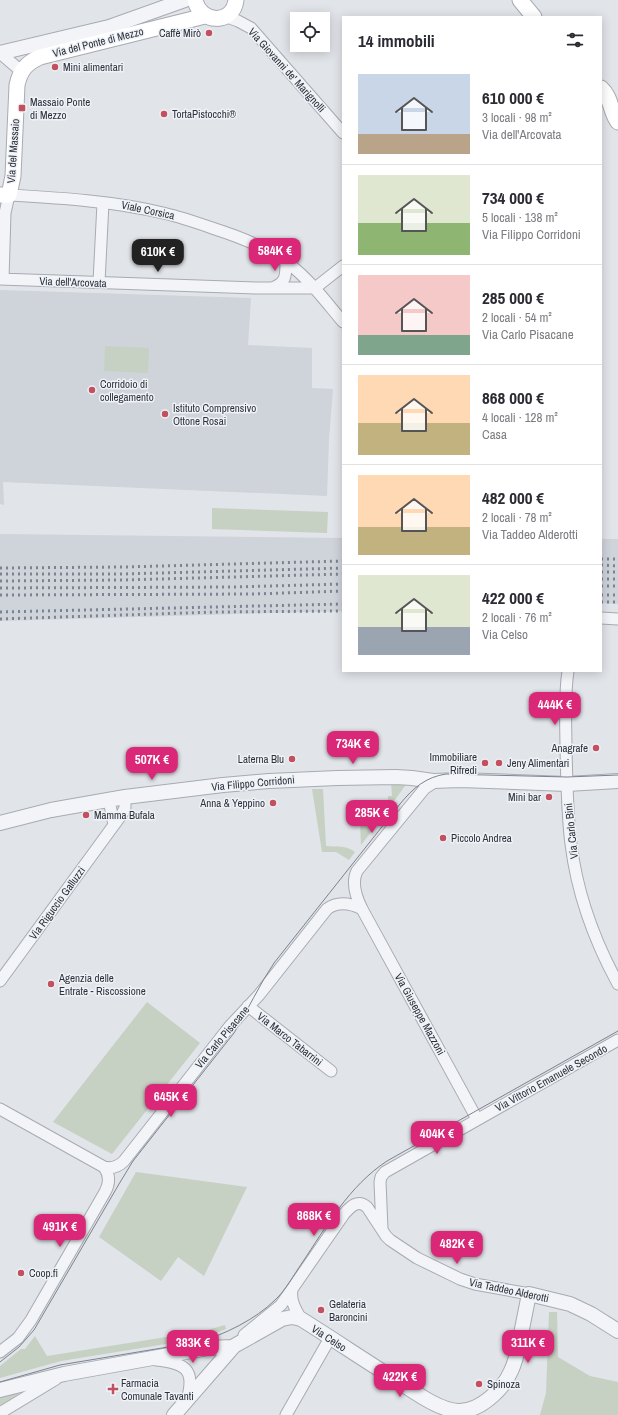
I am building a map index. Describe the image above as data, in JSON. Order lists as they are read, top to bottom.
{
  "streets": {
    "main road": ["Via del Ponte di Mezzo", "Via del Massaio"],
    "street": [
      "Via Giovanni de' Marignolli",
      "Viale Corsica",
      "Via dell'Arcovata",
      "Via Filippo Corridoni",
      "Via Carlo Bini",
      "Via Riguccio Galluzzi",
      "Via Giuseppe Mazzoni",
      "Via Carlo Pisacane",
      "Via Marco Tabarrini",
      "Via Vittorio Emanuele Secondo",
      "Via Taddeo Alderotti",
      "Via Celso"
    ]
  },
  "crossings": [
    ["Via del Ponte di Mezzo", "Via Giovanni de' Marignolli"],
    ["Via del Ponte di Mezzo", "Via del Massaio"],
    ["Via del Massaio", "Viale Corsica"],
    ["Via del Massaio", "Via dell'Arcovata"],
    ["Viale Corsica", "Via dell'Arcovata"],
    ["Via Filippo Corridoni", "Via Carlo Bini"],
    ["Via Filippo Corridoni", "Via Riguccio Galluzzi"],
    ["Via Giuseppe Mazzoni", "Via Carlo Pisacane"],
    ["Via Giuseppe Mazzoni", "Via Vittorio Emanuele Secondo"],
    ["Via Carlo Pisacane", "Via Marco Tabarrini"],
    ["Via Vittorio Emanuele Secondo", "Via Taddeo Alderotti"],
    ["Via Taddeo Alderotti", "Via Celso"]
  ],
  "places": {
    "other": [
      "Caffè Mirò",
      "Mini alimentari",
      "TortaPistocchi®",
      "Corridoio di collegamento",
      "Istituto Comprensivo Ottone Rosai",
      "Anagrafe",
      "Laterna Blu",
      "Immobiliare Rifredi",
      "Jeny Alimentari",
      "Mini bar",
      "Anna & Yeppino",
      "Mamma Bufala",
      "Piccolo Andrea",
      "Agenzia delle Entrate - Riscossione",
      "Coop.fi",
      "Gelateria Baroncini",
      "Spinoza"
    ],
    "transit": ["Massaio Ponte di Mezzo"],
    "health": ["Farmacia Comunale Tavanti"]
  },
  "page": {
    "heading": "14 immobili",
    "list": [
      {
        "name": "610 000 €",
        "note": "3 locali · 98 m² · Via dell'Arcovata"
      },
      {
        "name": "734 000 €",
        "note": "5 locali · 138 m² · Via Filippo Corridoni"
      },
      {
        "name": "285 000 €",
        "note": "2 locali · 54 m² · Via Carlo Pisacane"
      },
      {
        "name": "868 000 €",
        "note": "4 locali · 128 m² · Casa"
      },
      {
        "name": "482 000 €",
        "note": "2 locali · 78 m² · Via Taddeo Alderotti"
      },
      {
        "name": "422 000 €",
        "note": "2 locali · 76 m² · Via Celso"
      }
    ],
    "price": [
      "584K €",
      "610K €",
      "444K €",
      "734K €",
      "507K €",
      "285K €",
      "645K €",
      "404K €",
      "868K €",
      "491K €",
      "482K €",
      "383K €",
      "311K €",
      "422K €"
    ]
  }
}
